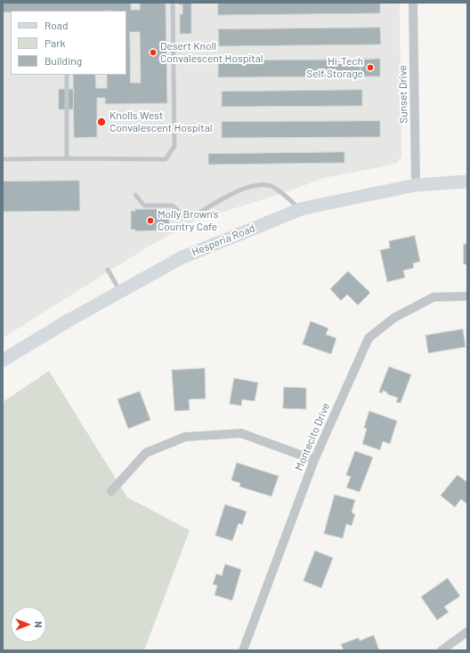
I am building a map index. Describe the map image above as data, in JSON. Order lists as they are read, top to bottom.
{
  "streets": {
    "main road": ["Hesperia Road"],
    "street": ["Sunset Drive", "Montecito Drive"]
  },
  "crossings": [
    ["Sunset Drive", "Hesperia Road"]
  ],
  "places": [
    "Desert Knoll Convalescent Hospital",
    "Hi-Tech Self Storage",
    "Knolls West Convalescent Hospital",
    "Molly Brown's Country Cafe"
  ],
  "legend": ["Road", "Park", "Building"],
  "north": "right"
}
